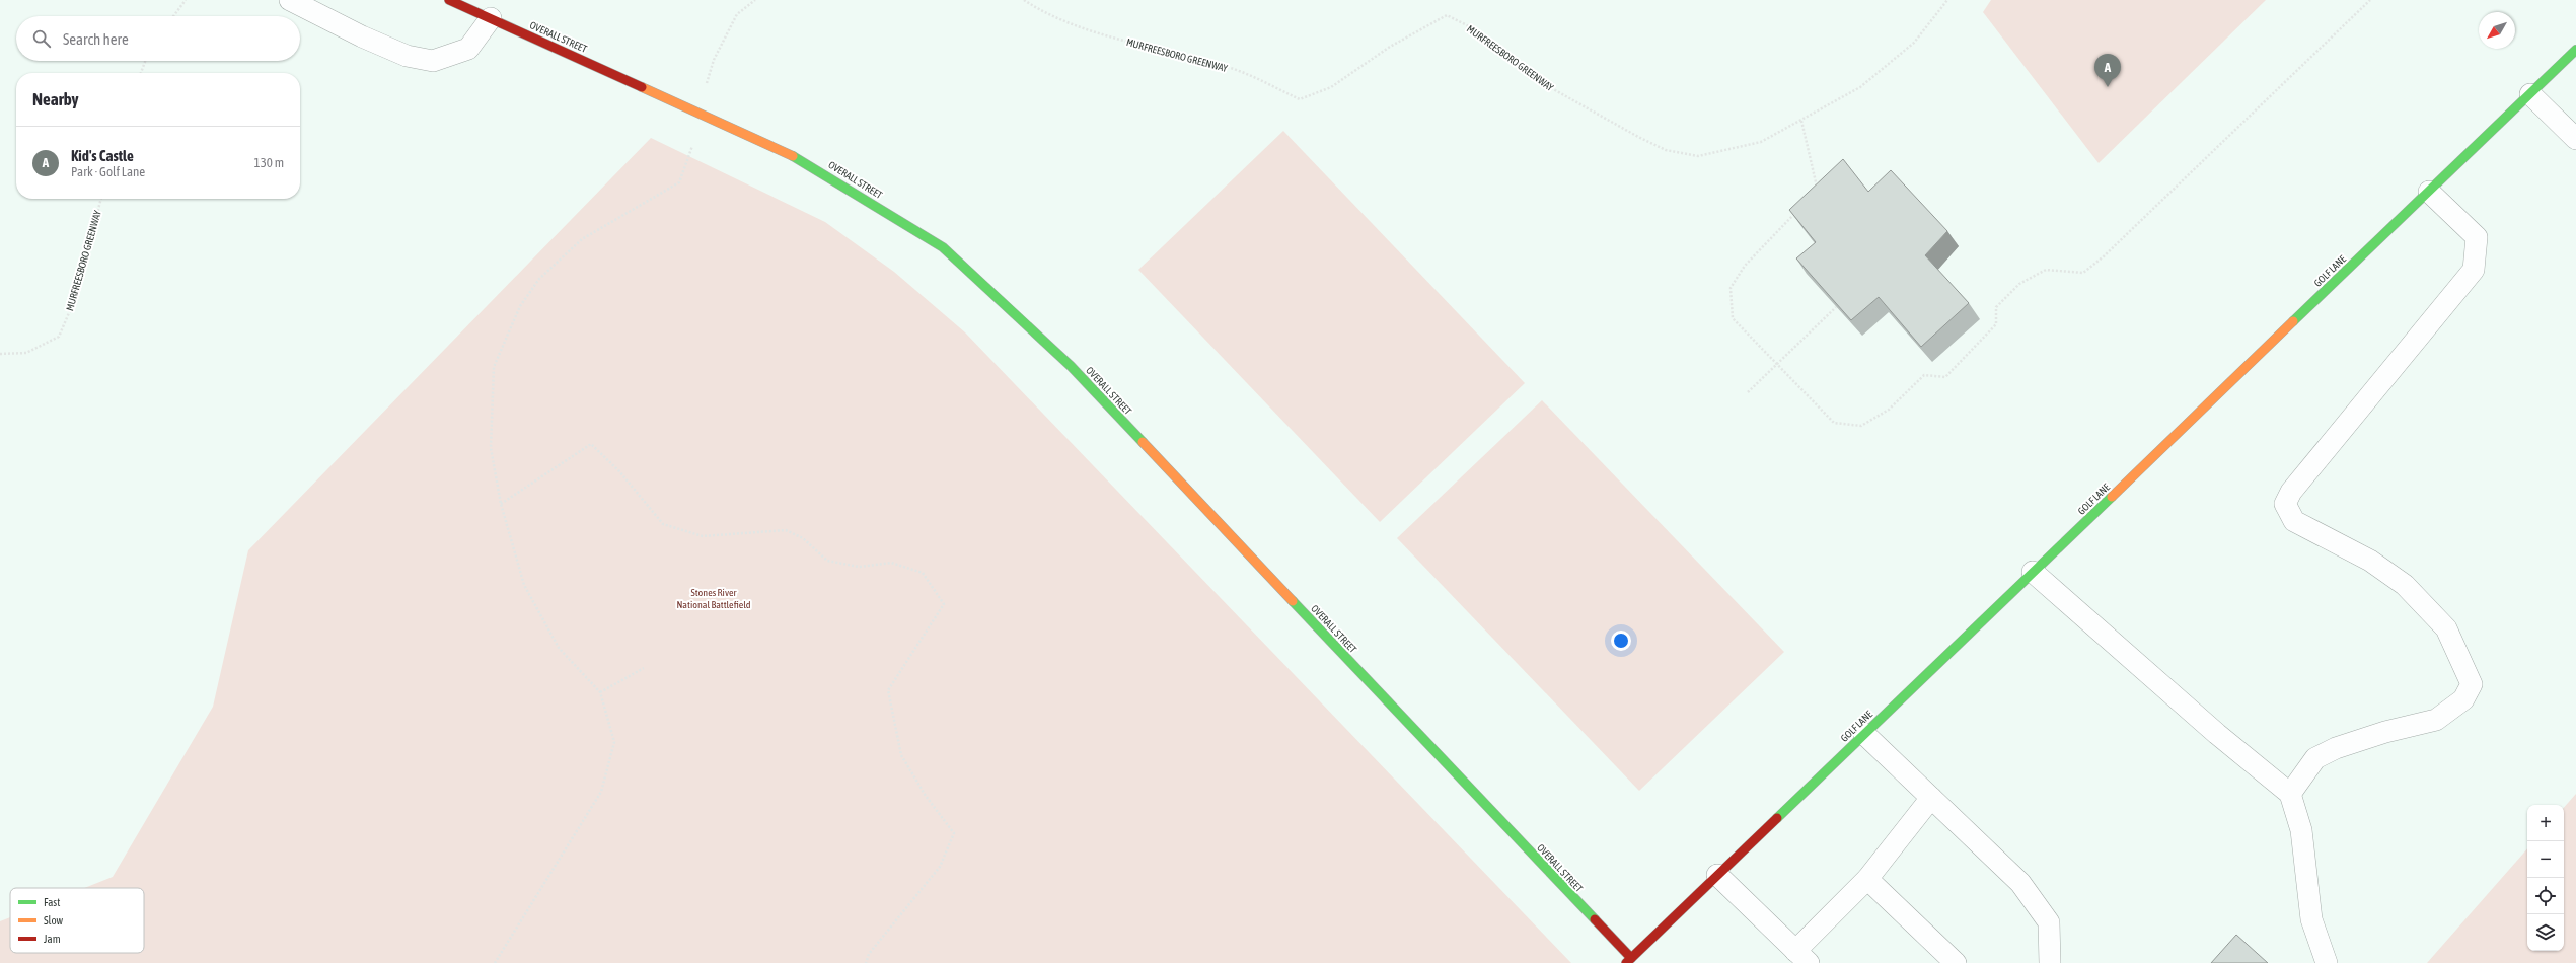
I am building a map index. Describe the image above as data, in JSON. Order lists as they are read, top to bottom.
{
  "streets": {
    "street": ["OVERALL STREET", "GOLF LANE"],
    "path": ["MURFREESBORO GREENWAY"]
  },
  "crossings": [
    ["OVERALL STREET", "GOLF LANE"]
  ],
  "parks": ["Stones River National Battlefield"],
  "legend": ["Fast", "Slow", "Jam"],
  "north": "bottom left",
  "page": {
    "search": "Search here",
    "pins": "A",
    "heading": "Nearby",
    "list": [
      {
        "mark": "A",
        "name": "Kid's Castle",
        "note": "Park · Golf Lane",
        "value": "130 m"
      }
    ],
    "map_buttons": ["+", "−"]
  }
}
